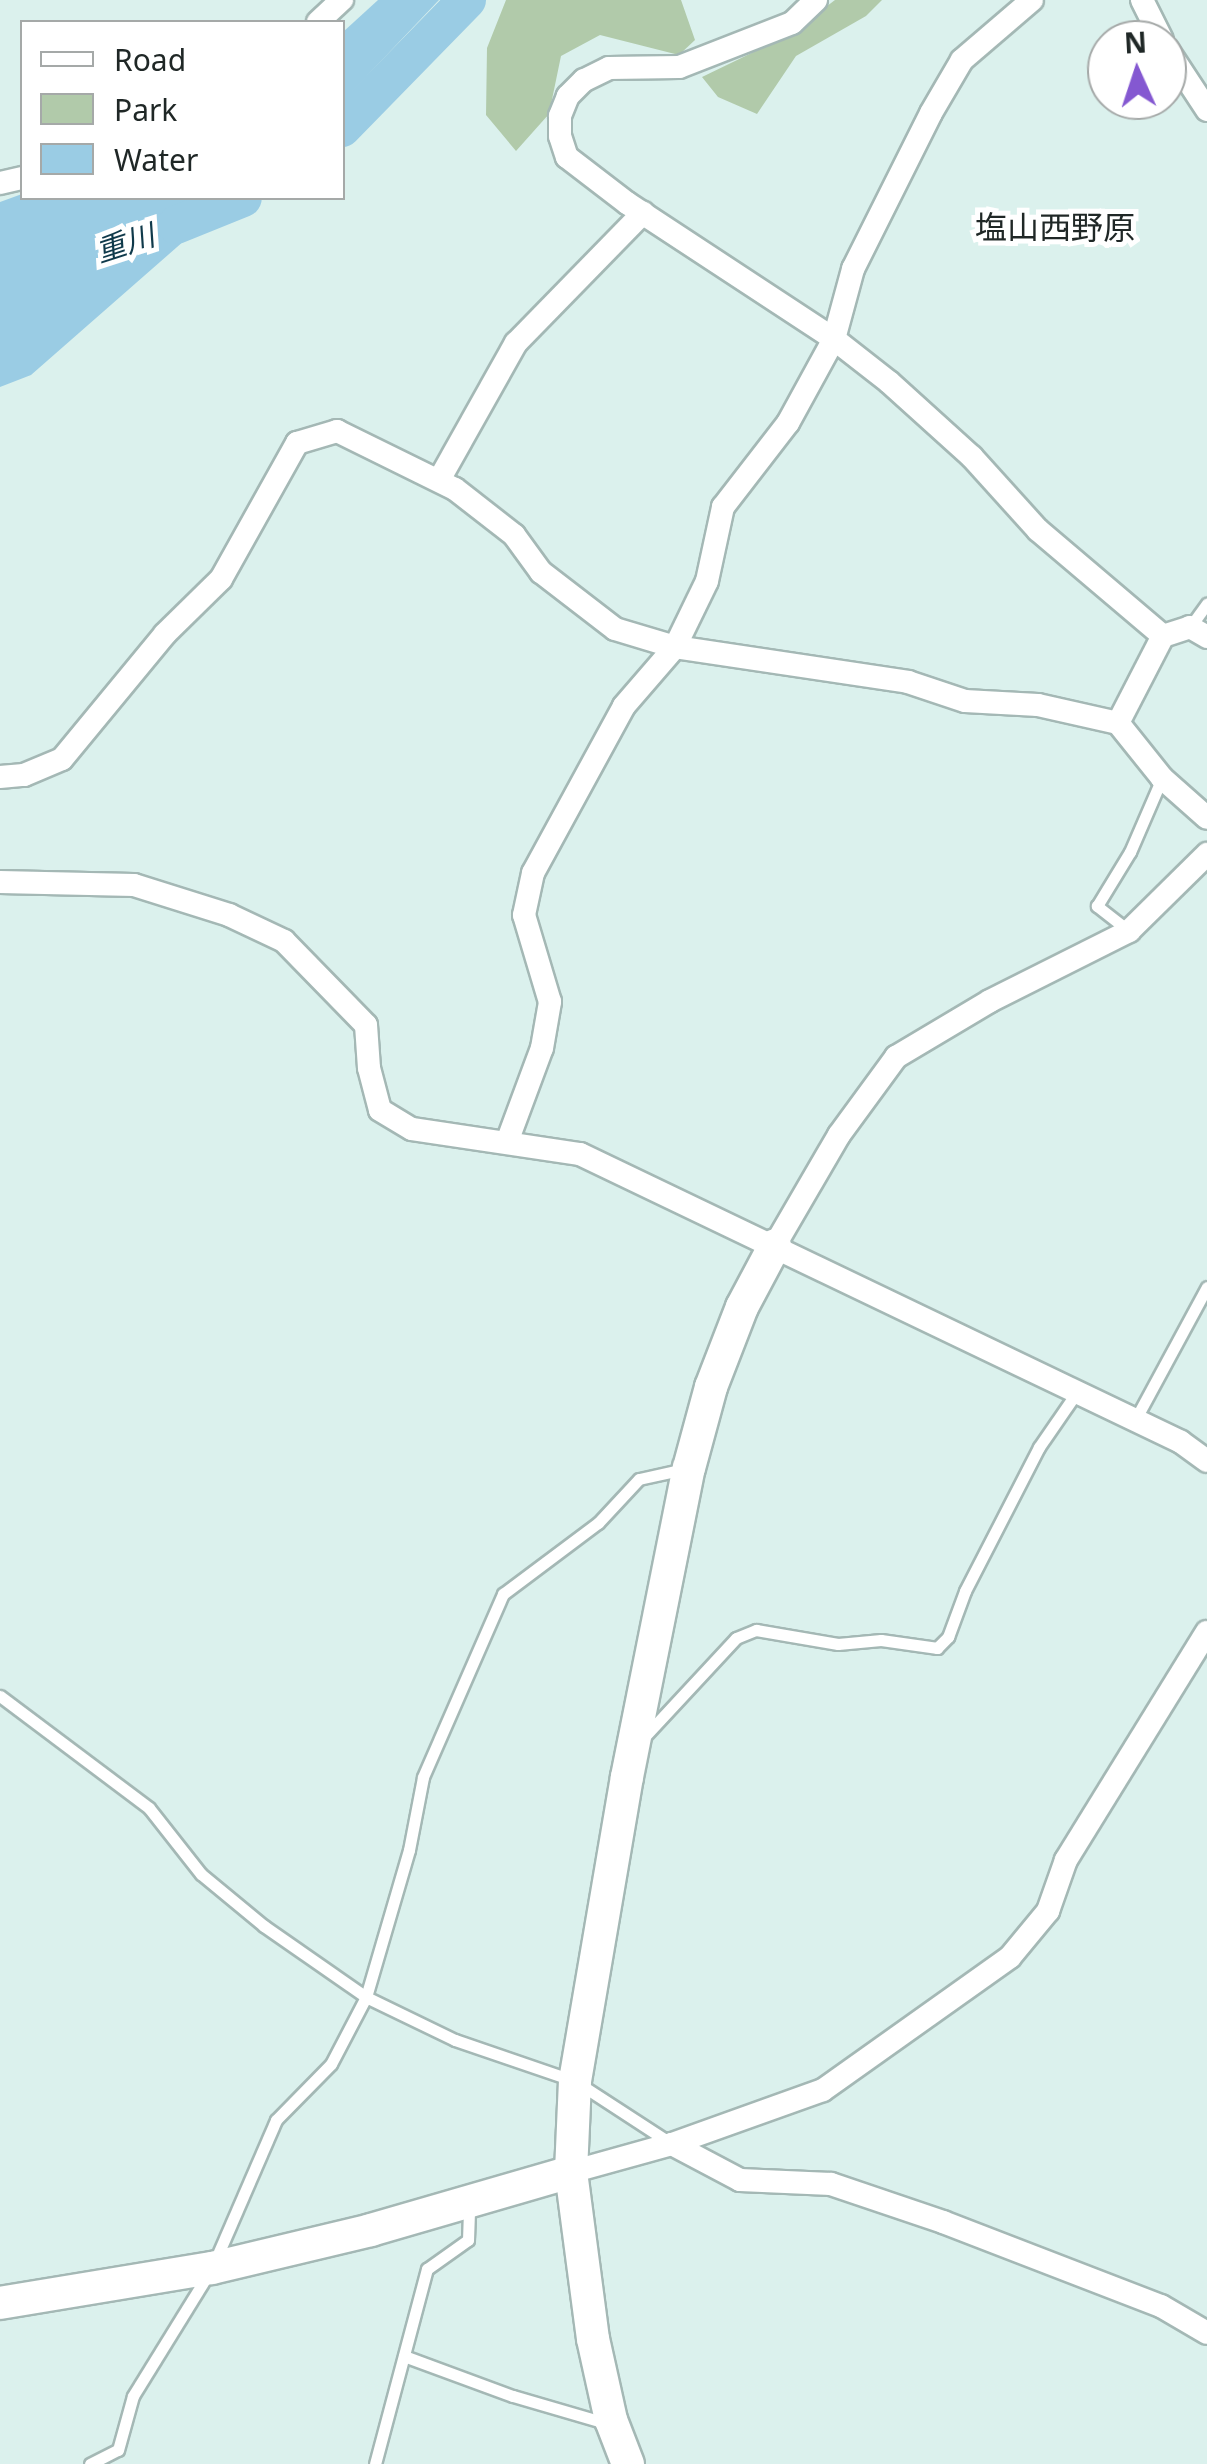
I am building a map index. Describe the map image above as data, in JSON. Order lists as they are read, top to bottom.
{
  "districts": ["塩山西野原"],
  "water": ["重川"],
  "legend": ["Road", "Park", "Water"],
  "north": "top"
}
